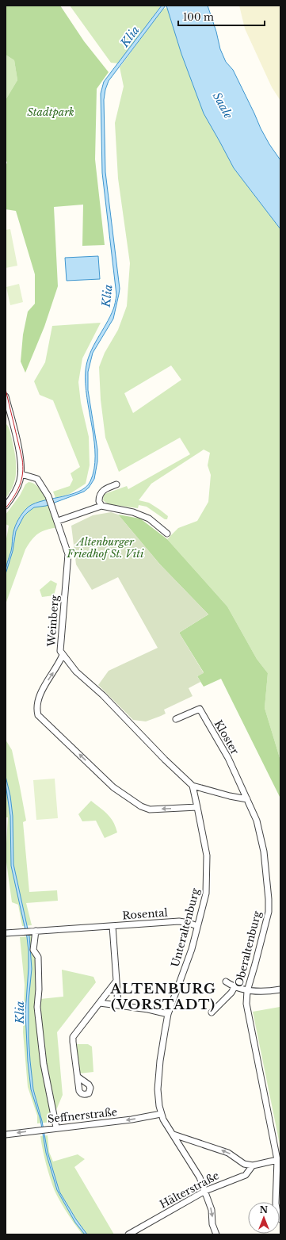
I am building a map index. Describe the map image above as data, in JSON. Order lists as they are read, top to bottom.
{
  "streets": {
    "street": [
      "Weinberg",
      "Kloster",
      "Rosental",
      "Unteraltenburg",
      "Oberaltenburg",
      "Seffnerstraße",
      "Hälterstraße"
    ]
  },
  "crossings": [
    ["Weinberg", "Unteraltenburg"],
    ["Kloster", "Oberaltenburg"],
    ["Rosental", "Unteraltenburg"],
    ["Unteraltenburg", "Seffnerstraße"],
    ["Unteraltenburg", "Hälterstraße"]
  ],
  "one_way": ["Seffnerstraße"],
  "districts": ["ALTENBURG (VORSTADT)"],
  "water": ["Klia", "Saale"],
  "parks": ["Stadtpark", "Altenburger Friedhof St. Viti"],
  "scale_bar": "100 m",
  "north": "top"
}
